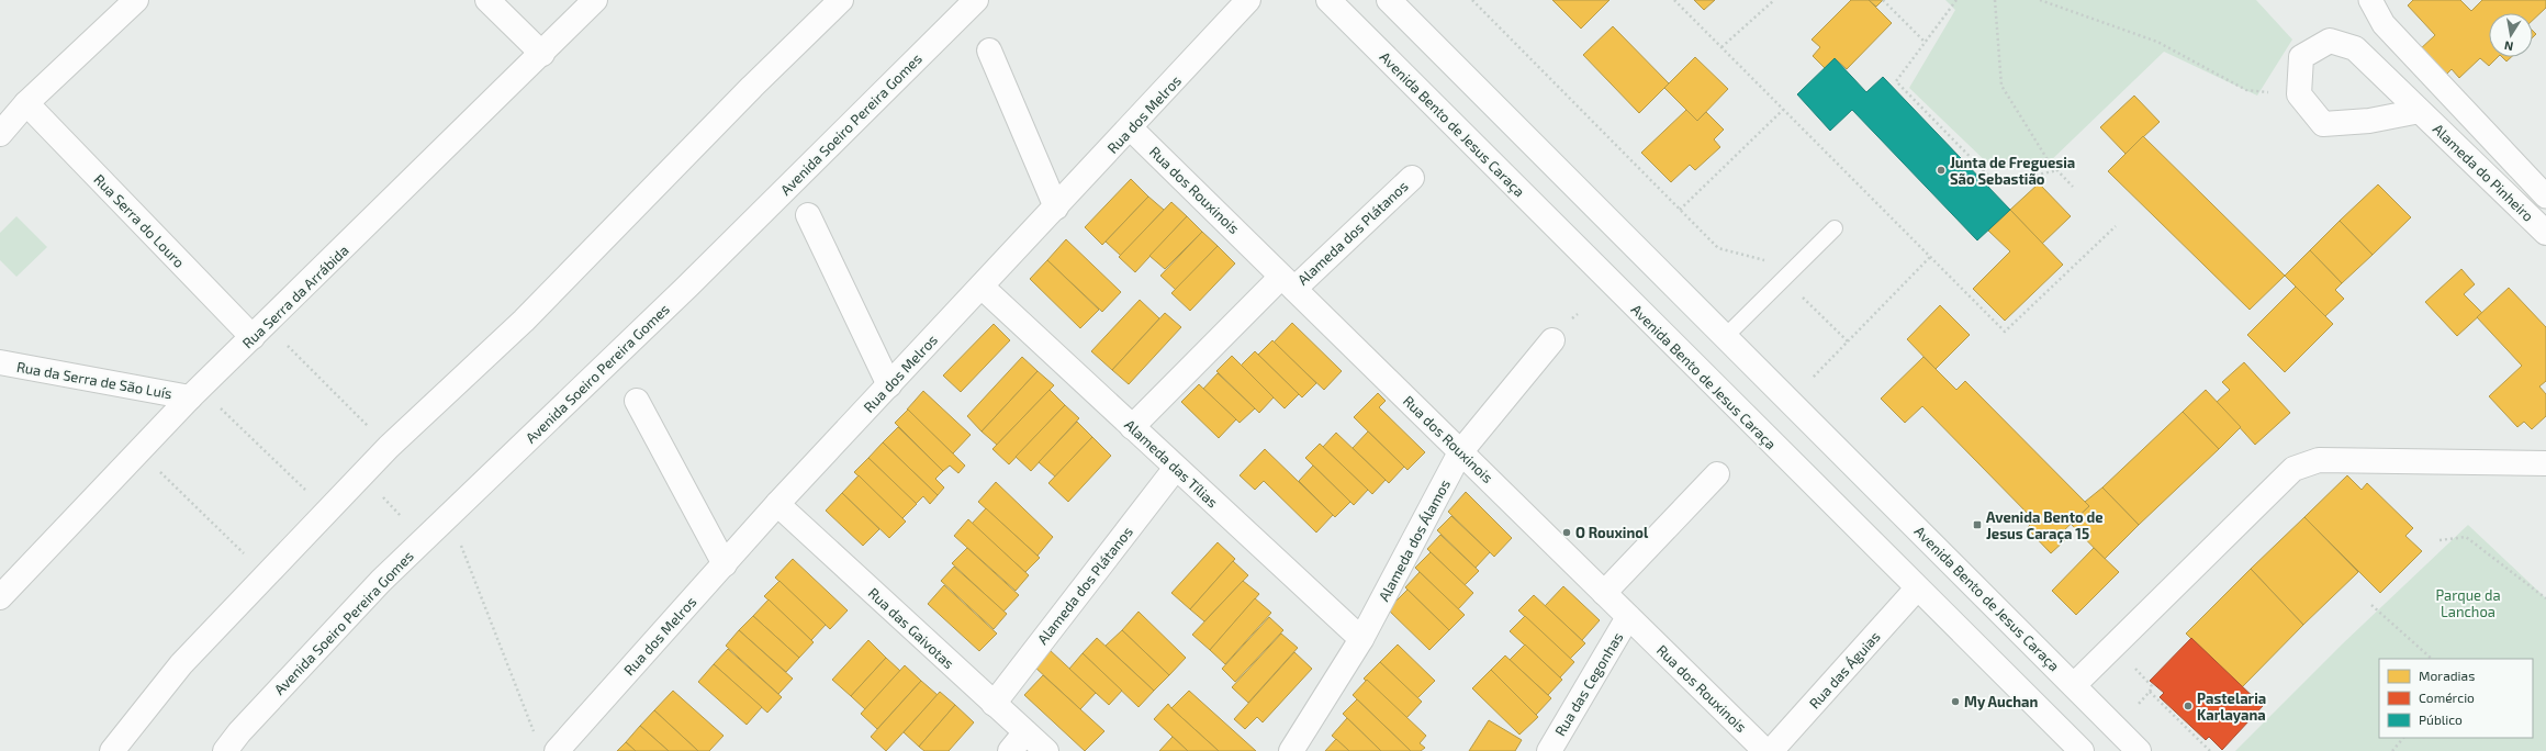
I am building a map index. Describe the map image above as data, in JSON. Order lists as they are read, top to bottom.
{
  "streets": {
    "street": [
      "Rua dos Melros",
      "Avenida Soeiro Pereira Gomes",
      "Avenida Bento de Jesus Caraça",
      "Alameda do Pinheiro",
      "Rua dos Rouxinois",
      "Rua Serra do Louro",
      "Alameda dos Plátanos",
      "Rua Serra da Arrábida",
      "Rua da Serra de São Luís",
      "Alameda das Tílias",
      "Alameda dos Álamos",
      "Rua das Gaivotas",
      "Rua das Águias",
      "Rua das Cegonhas"
    ]
  },
  "crossings": [
    ["Rua dos Melros", "Rua dos Rouxinois"],
    ["Rua dos Melros", "Alameda das Tílias"],
    ["Rua dos Melros", "Rua das Gaivotas"],
    ["Avenida Bento de Jesus Caraça", "Rua das Águias"],
    ["Rua dos Rouxinois", "Alameda dos Plátanos"],
    ["Rua dos Rouxinois", "Alameda dos Álamos"],
    ["Rua dos Rouxinois", "Rua das Cegonhas"],
    ["Rua Serra do Louro", "Rua Serra da Arrábida"],
    ["Alameda dos Plátanos", "Alameda das Tílias"],
    ["Alameda dos Plátanos", "Rua das Gaivotas"],
    ["Rua Serra da Arrábida", "Rua da Serra de São Luís"],
    ["Alameda das Tílias", "Alameda dos Álamos"]
  ],
  "parks": ["Parque da Lanchoa"],
  "places": {
    "other": [
      "Junta de Freguesia São Sebastião",
      "O Rouxinol",
      "My Auchan",
      "Pastelaria Karlayana"
    ],
    "transit": ["Avenida Bento de Jesus Caraça 15"]
  },
  "legend": ["Moradias", "Comércio", "Público"],
  "north": "bottom"
}
